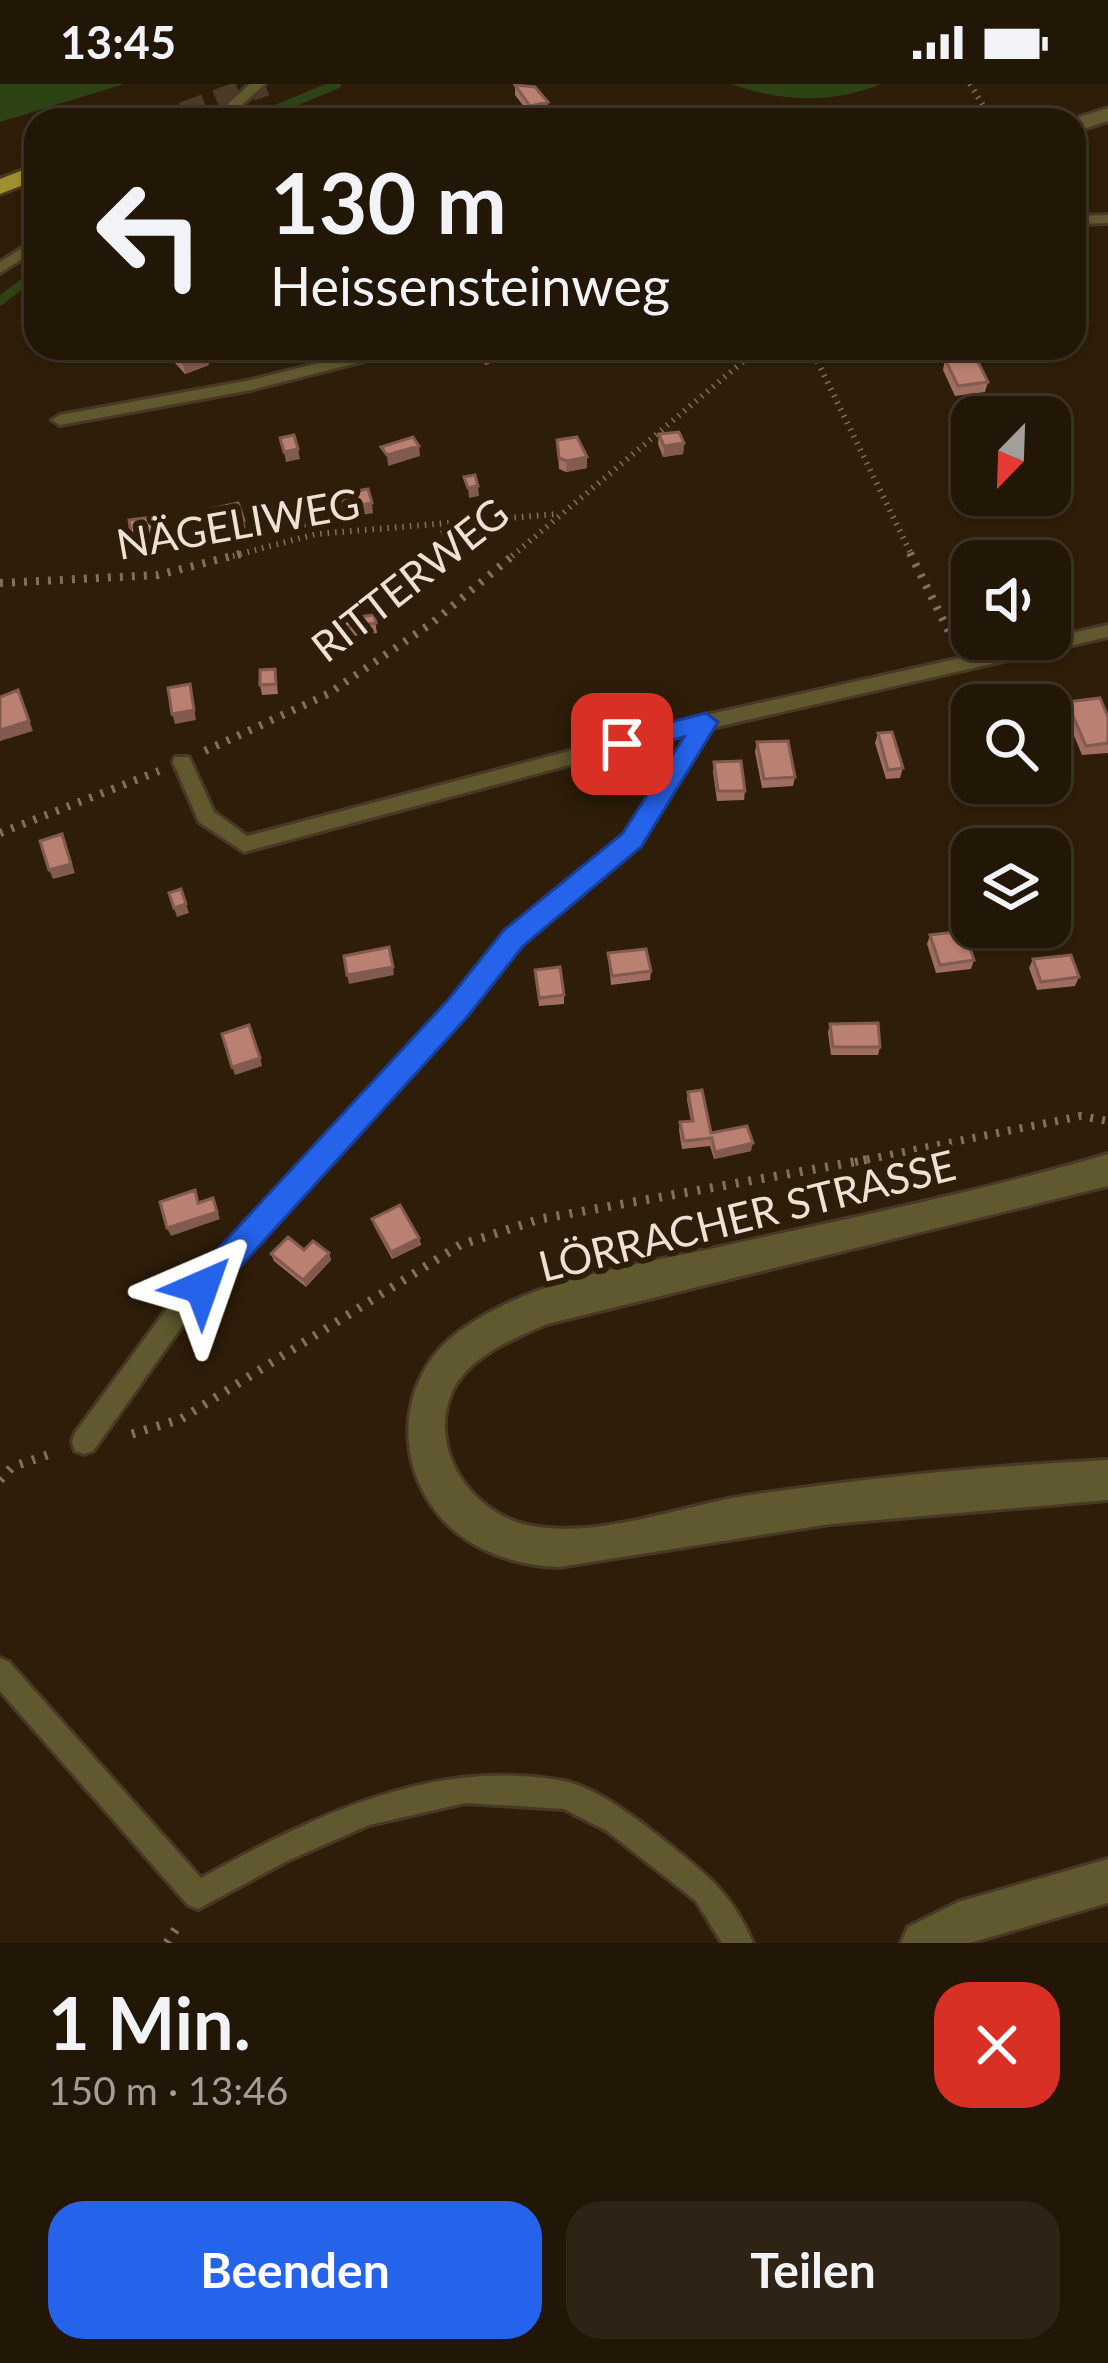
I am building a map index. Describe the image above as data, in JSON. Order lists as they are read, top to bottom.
{
  "streets": {
    "street": ["LÖRRACHER STRASSE"],
    "path": ["NÄGELIWEG", "RITTERWEG"]
  },
  "crossings": [
    ["NÄGELIWEG", "RITTERWEG"]
  ],
  "north": "bottom left",
  "page": {
    "status": "13:45",
    "turn": ["130 m", "Heissensteinweg"],
    "heading": ["1 Min.", "150 m · 13:46"],
    "buttons": ["Beenden", "Teilen"]
  }
}
